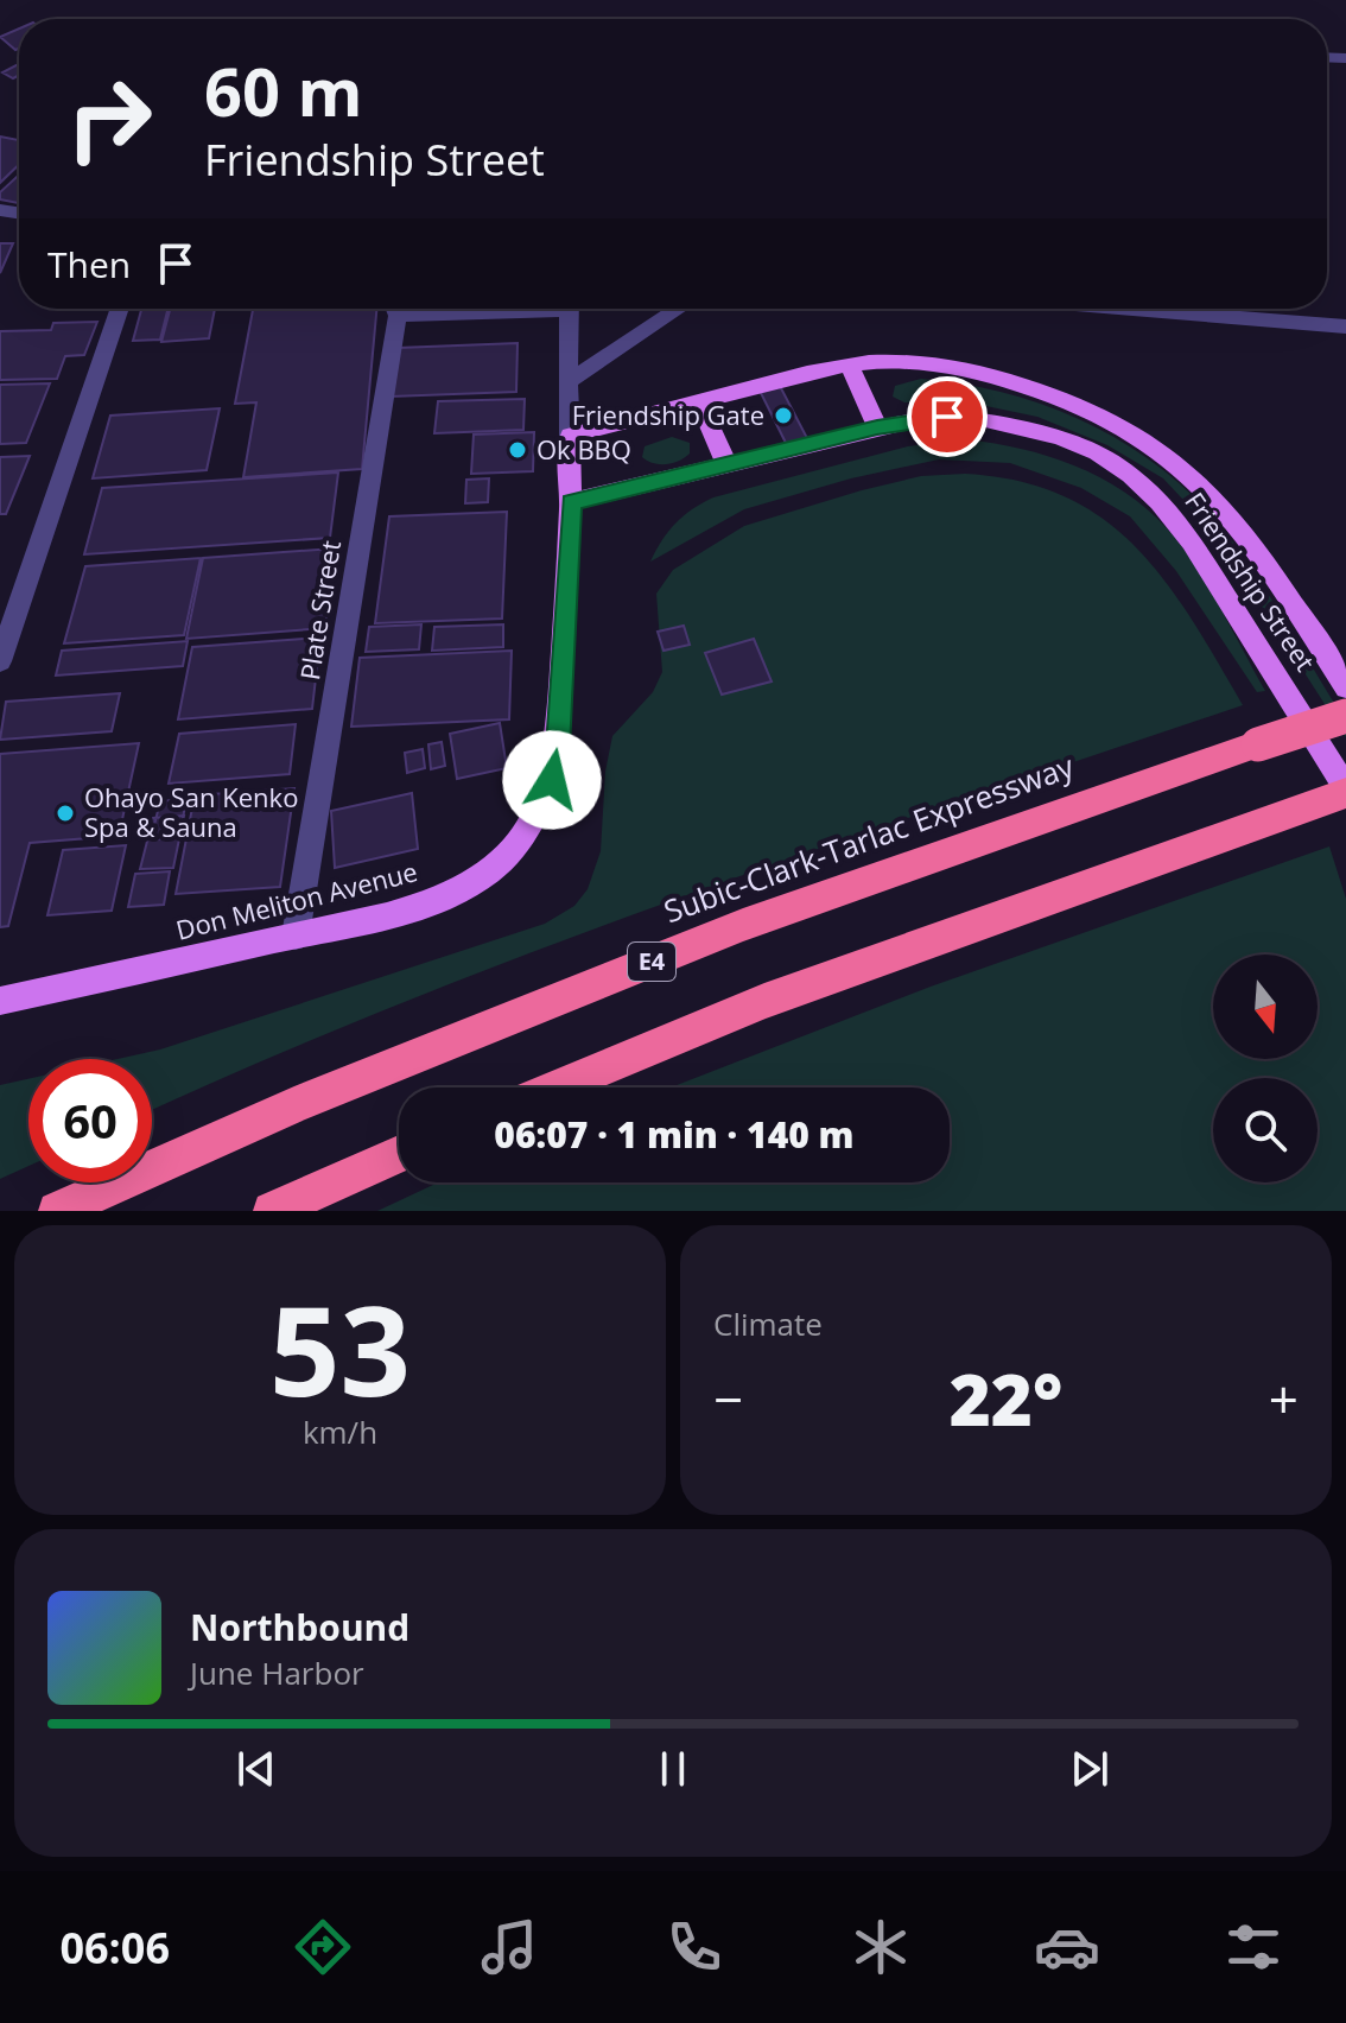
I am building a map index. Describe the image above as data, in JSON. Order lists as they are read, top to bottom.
{
  "streets": {
    "highway": ["Subic-Clark-Tarlac Expressway", "E4"],
    "main road": ["Friendship Street", "Don Meliton Avenue"],
    "street": ["Plate Street"]
  },
  "crossings": [
    ["Friendship Street", "Don Meliton Avenue"],
    ["Plate Street", "Don Meliton Avenue"]
  ],
  "places": ["Friendship Gate", "Ok BBQ", "Ohayo San Kenko Spa & Sauna"],
  "north": "bottom",
  "page": {
    "turn": ["60 m", "Friendship Street"],
    "then": "Then",
    "limit": "60",
    "trip": "06:07 · 1 min · 140 m",
    "tile": [
      ["53", "km/h"],
      "Climate"
    ],
    "heat": ["−", "22°", "+"],
    "song": ["Northbound", "June Harbor"],
    "tabs": "06:06"
  }
}
